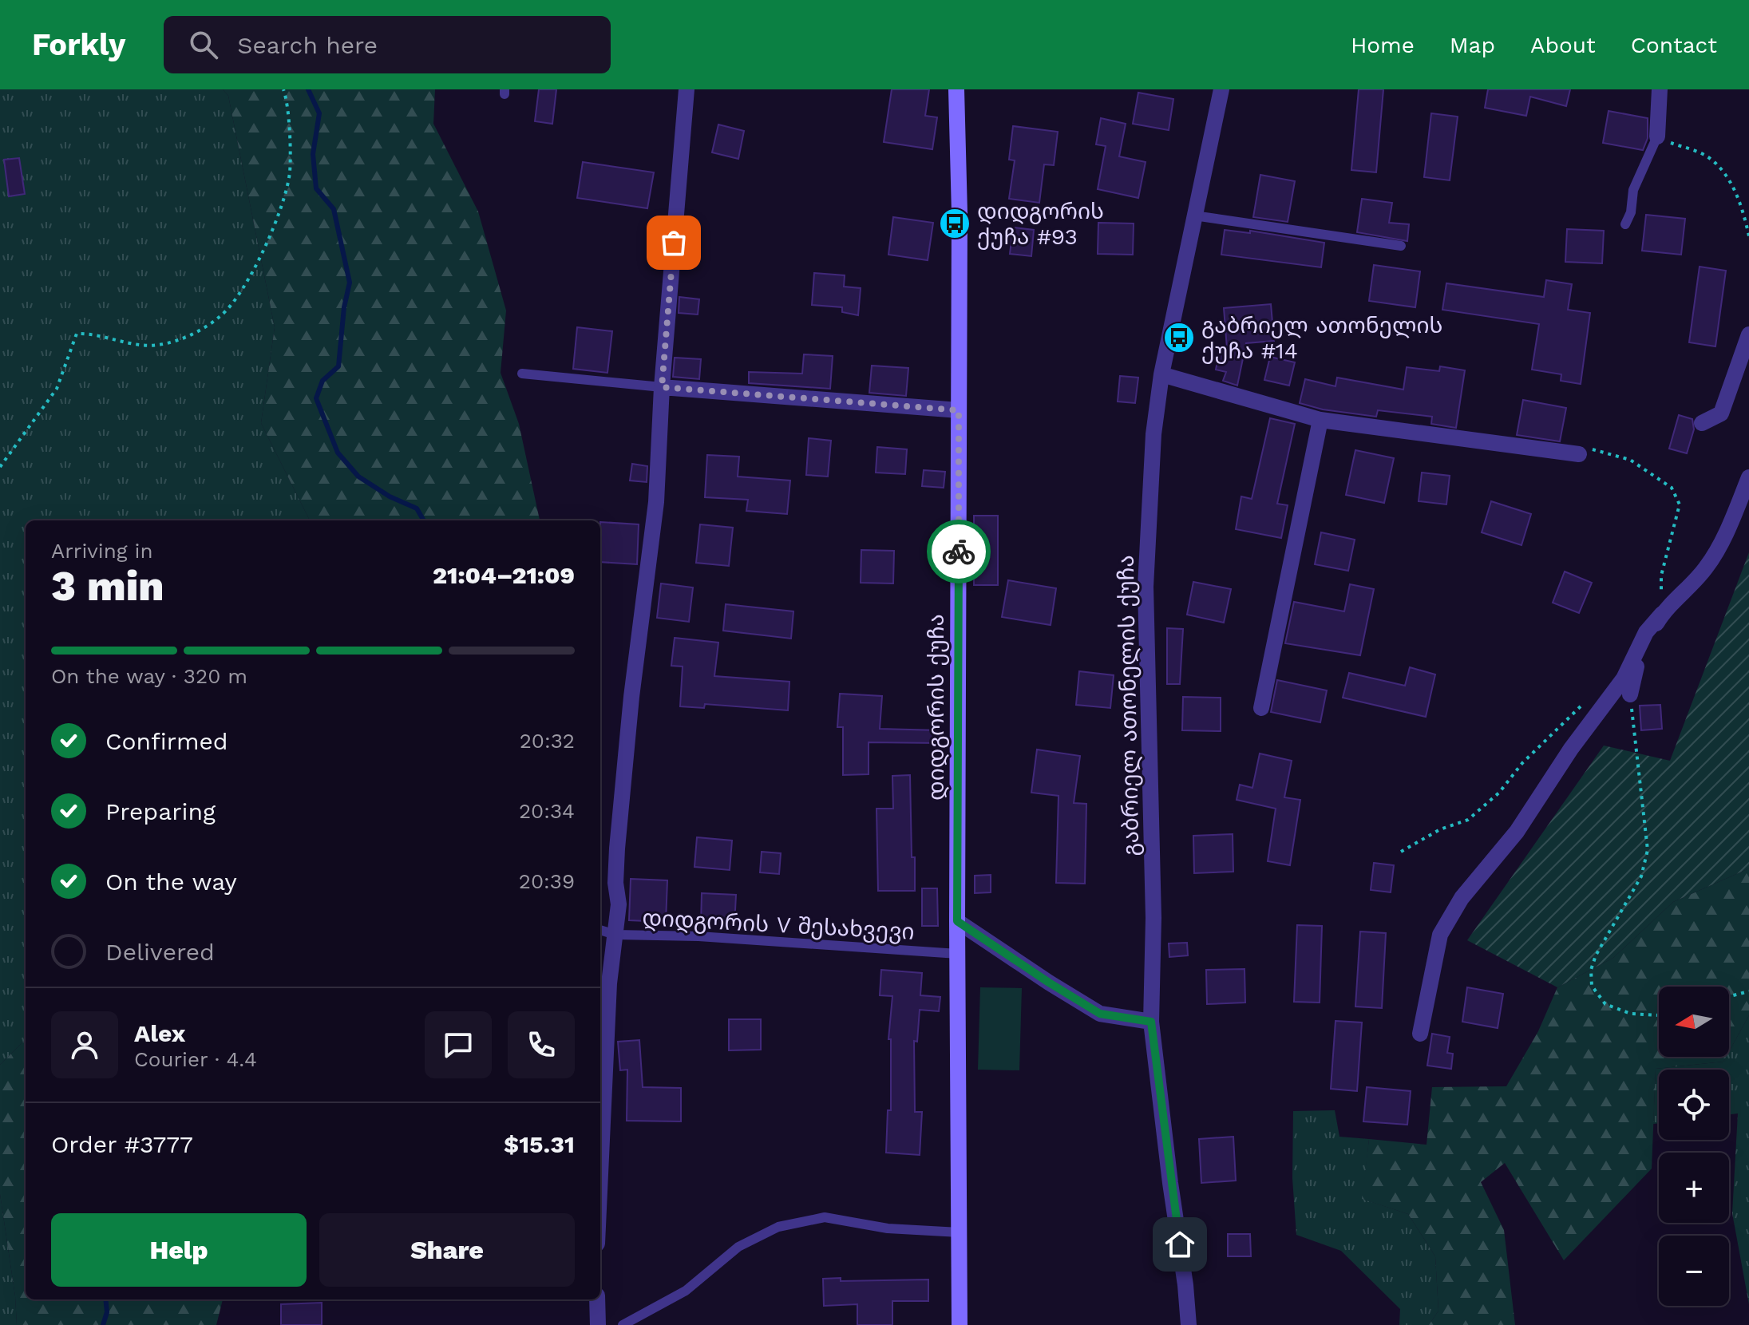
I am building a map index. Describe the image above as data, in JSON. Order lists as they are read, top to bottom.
{
  "streets": {
    "street": ["გაბრიელ ათონელის ქუჩა", "დიდგორის ქუჩა"],
    "lane": ["დიდგორის V შესახვევი"]
  },
  "crossings": [
    ["დიდგორის ქუჩა", "დიდგორის V შესახვევი"]
  ],
  "places": {
    "bus stop": ["დიდგორის ქუჩა #93", "გაბრიელ ათონელის ქუჩა #14"]
  },
  "north": "left",
  "page": {
    "header": "Forkly",
    "search": "Search here",
    "nav": [
      "Home",
      "Map",
      "About",
      "Contact"
    ],
    "heading": ["3 min", "Arriving in", "21:04–21:09"],
    "panel": [
      "Alex",
      "Courier · 4.4",
      "Order #3777",
      "$15.31"
    ],
    "bar": "On the way · 320 m",
    "list": [
      ["Confirmed", "20:32"],
      ["Preparing", "20:34"],
      ["On the way", "20:39"],
      "Delivered"
    ],
    "map_buttons": ["+", "−"],
    "buttons": ["Help", "Share"]
  }
}
